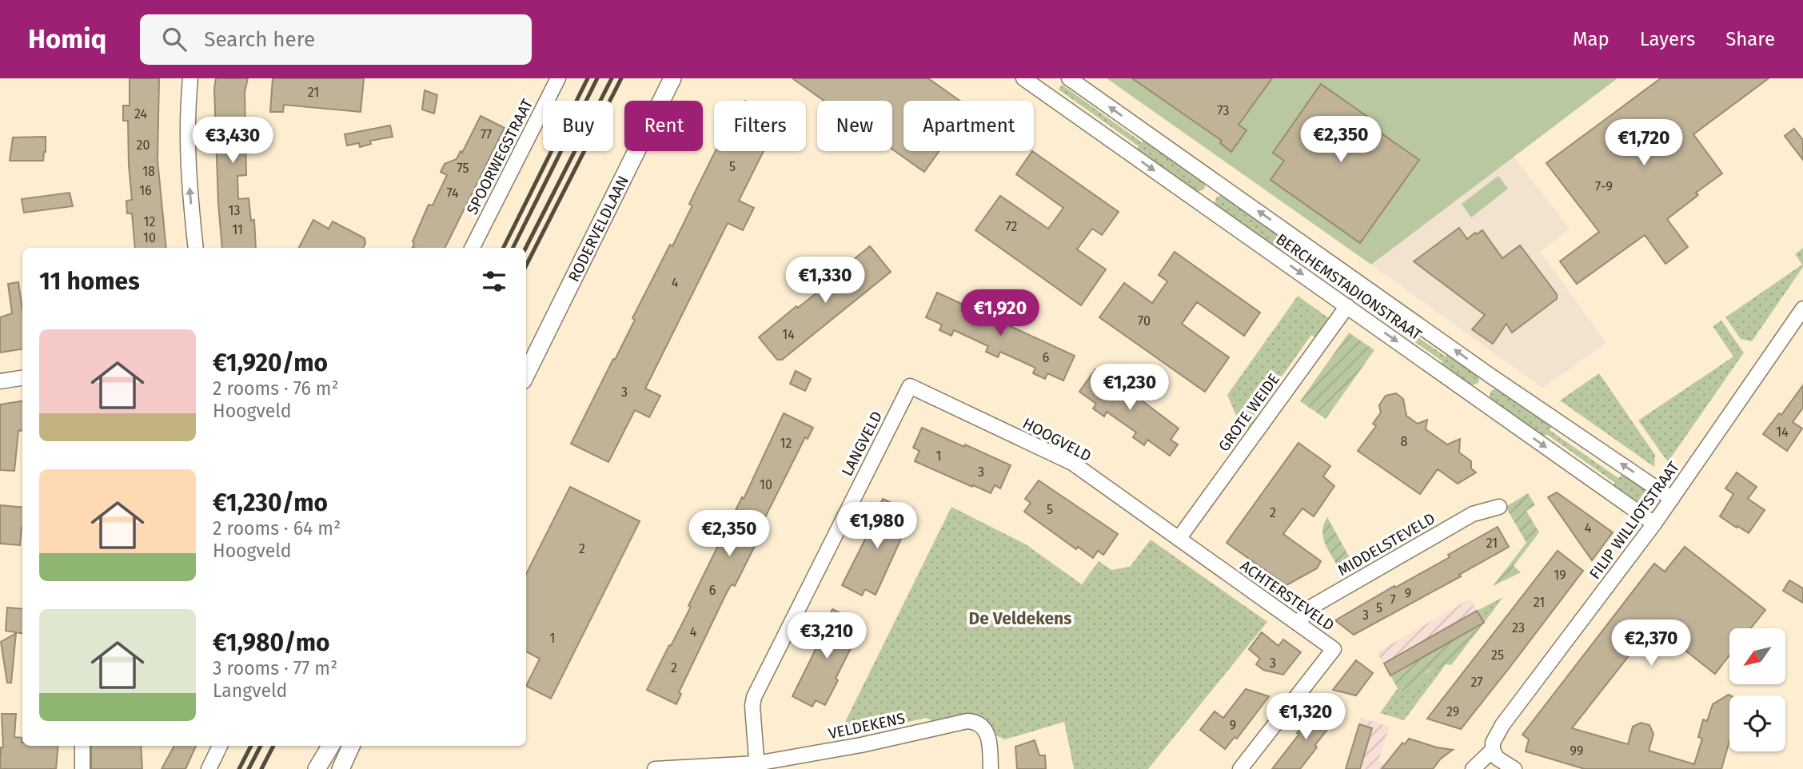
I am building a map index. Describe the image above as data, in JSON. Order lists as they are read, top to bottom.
{
  "streets": {
    "street": [
      "SPOORWEGSTRAAT",
      "RODERVELDLAAN",
      "BERCHEMSTADIONSTRAAT",
      "GROTE WEIDE",
      "HOOGVELD",
      "LANGVELD",
      "FILIP WILLIOTSTRAAT",
      "MIDDELSTEVELD",
      "ACHTERSTEVELD",
      "VELDEKENS"
    ]
  },
  "crossings": [
    ["BERCHEMSTADIONSTRAAT", "GROTE WEIDE"],
    ["BERCHEMSTADIONSTRAAT", "FILIP WILLIOTSTRAAT"],
    ["GROTE WEIDE", "HOOGVELD"],
    ["GROTE WEIDE", "ACHTERSTEVELD"],
    ["HOOGVELD", "LANGVELD"],
    ["HOOGVELD", "ACHTERSTEVELD"],
    ["LANGVELD", "VELDEKENS"],
    ["MIDDELSTEVELD", "ACHTERSTEVELD"]
  ],
  "districts": ["De Veldekens"],
  "house_numbers": [
    "21",
    "73",
    "24",
    "77",
    "20",
    "5",
    "75",
    "18",
    "7-9",
    "16",
    "74",
    "13",
    "12",
    "72",
    "11",
    "10",
    "4",
    "70",
    "14",
    "6",
    "3",
    "14",
    "8",
    "12",
    "1",
    "3",
    "10",
    "5",
    "2",
    "4",
    "21",
    "2",
    "19",
    "6",
    "9",
    "7",
    "21",
    "5",
    "3",
    "23",
    "4",
    "1",
    "25",
    "3",
    "2",
    "27",
    "29",
    "9",
    "99"
  ],
  "north": "bottom left",
  "page": {
    "header": "Homiq",
    "search": "Search here",
    "nav": ["Map", "Layers", "Share"],
    "chip": [
      "Buy",
      "Rent",
      "Filters",
      "New",
      "Apartment"
    ],
    "price": [
      "€2,350",
      "€3,430",
      "€1,720",
      "€1,330",
      "€1,920",
      "€1,230",
      "€1,980",
      "€2,350",
      "€3,210",
      "€2,370",
      "€1,320"
    ],
    "heading": "11 homes",
    "list": [
      {
        "name": "€1,920/mo",
        "note": "2 rooms · 76 m² · Hoogveld"
      },
      {
        "name": "€1,230/mo",
        "note": "2 rooms · 64 m² · Hoogveld"
      },
      {
        "name": "€1,980/mo",
        "note": "3 rooms · 77 m² · Langveld"
      }
    ]
  }
}
